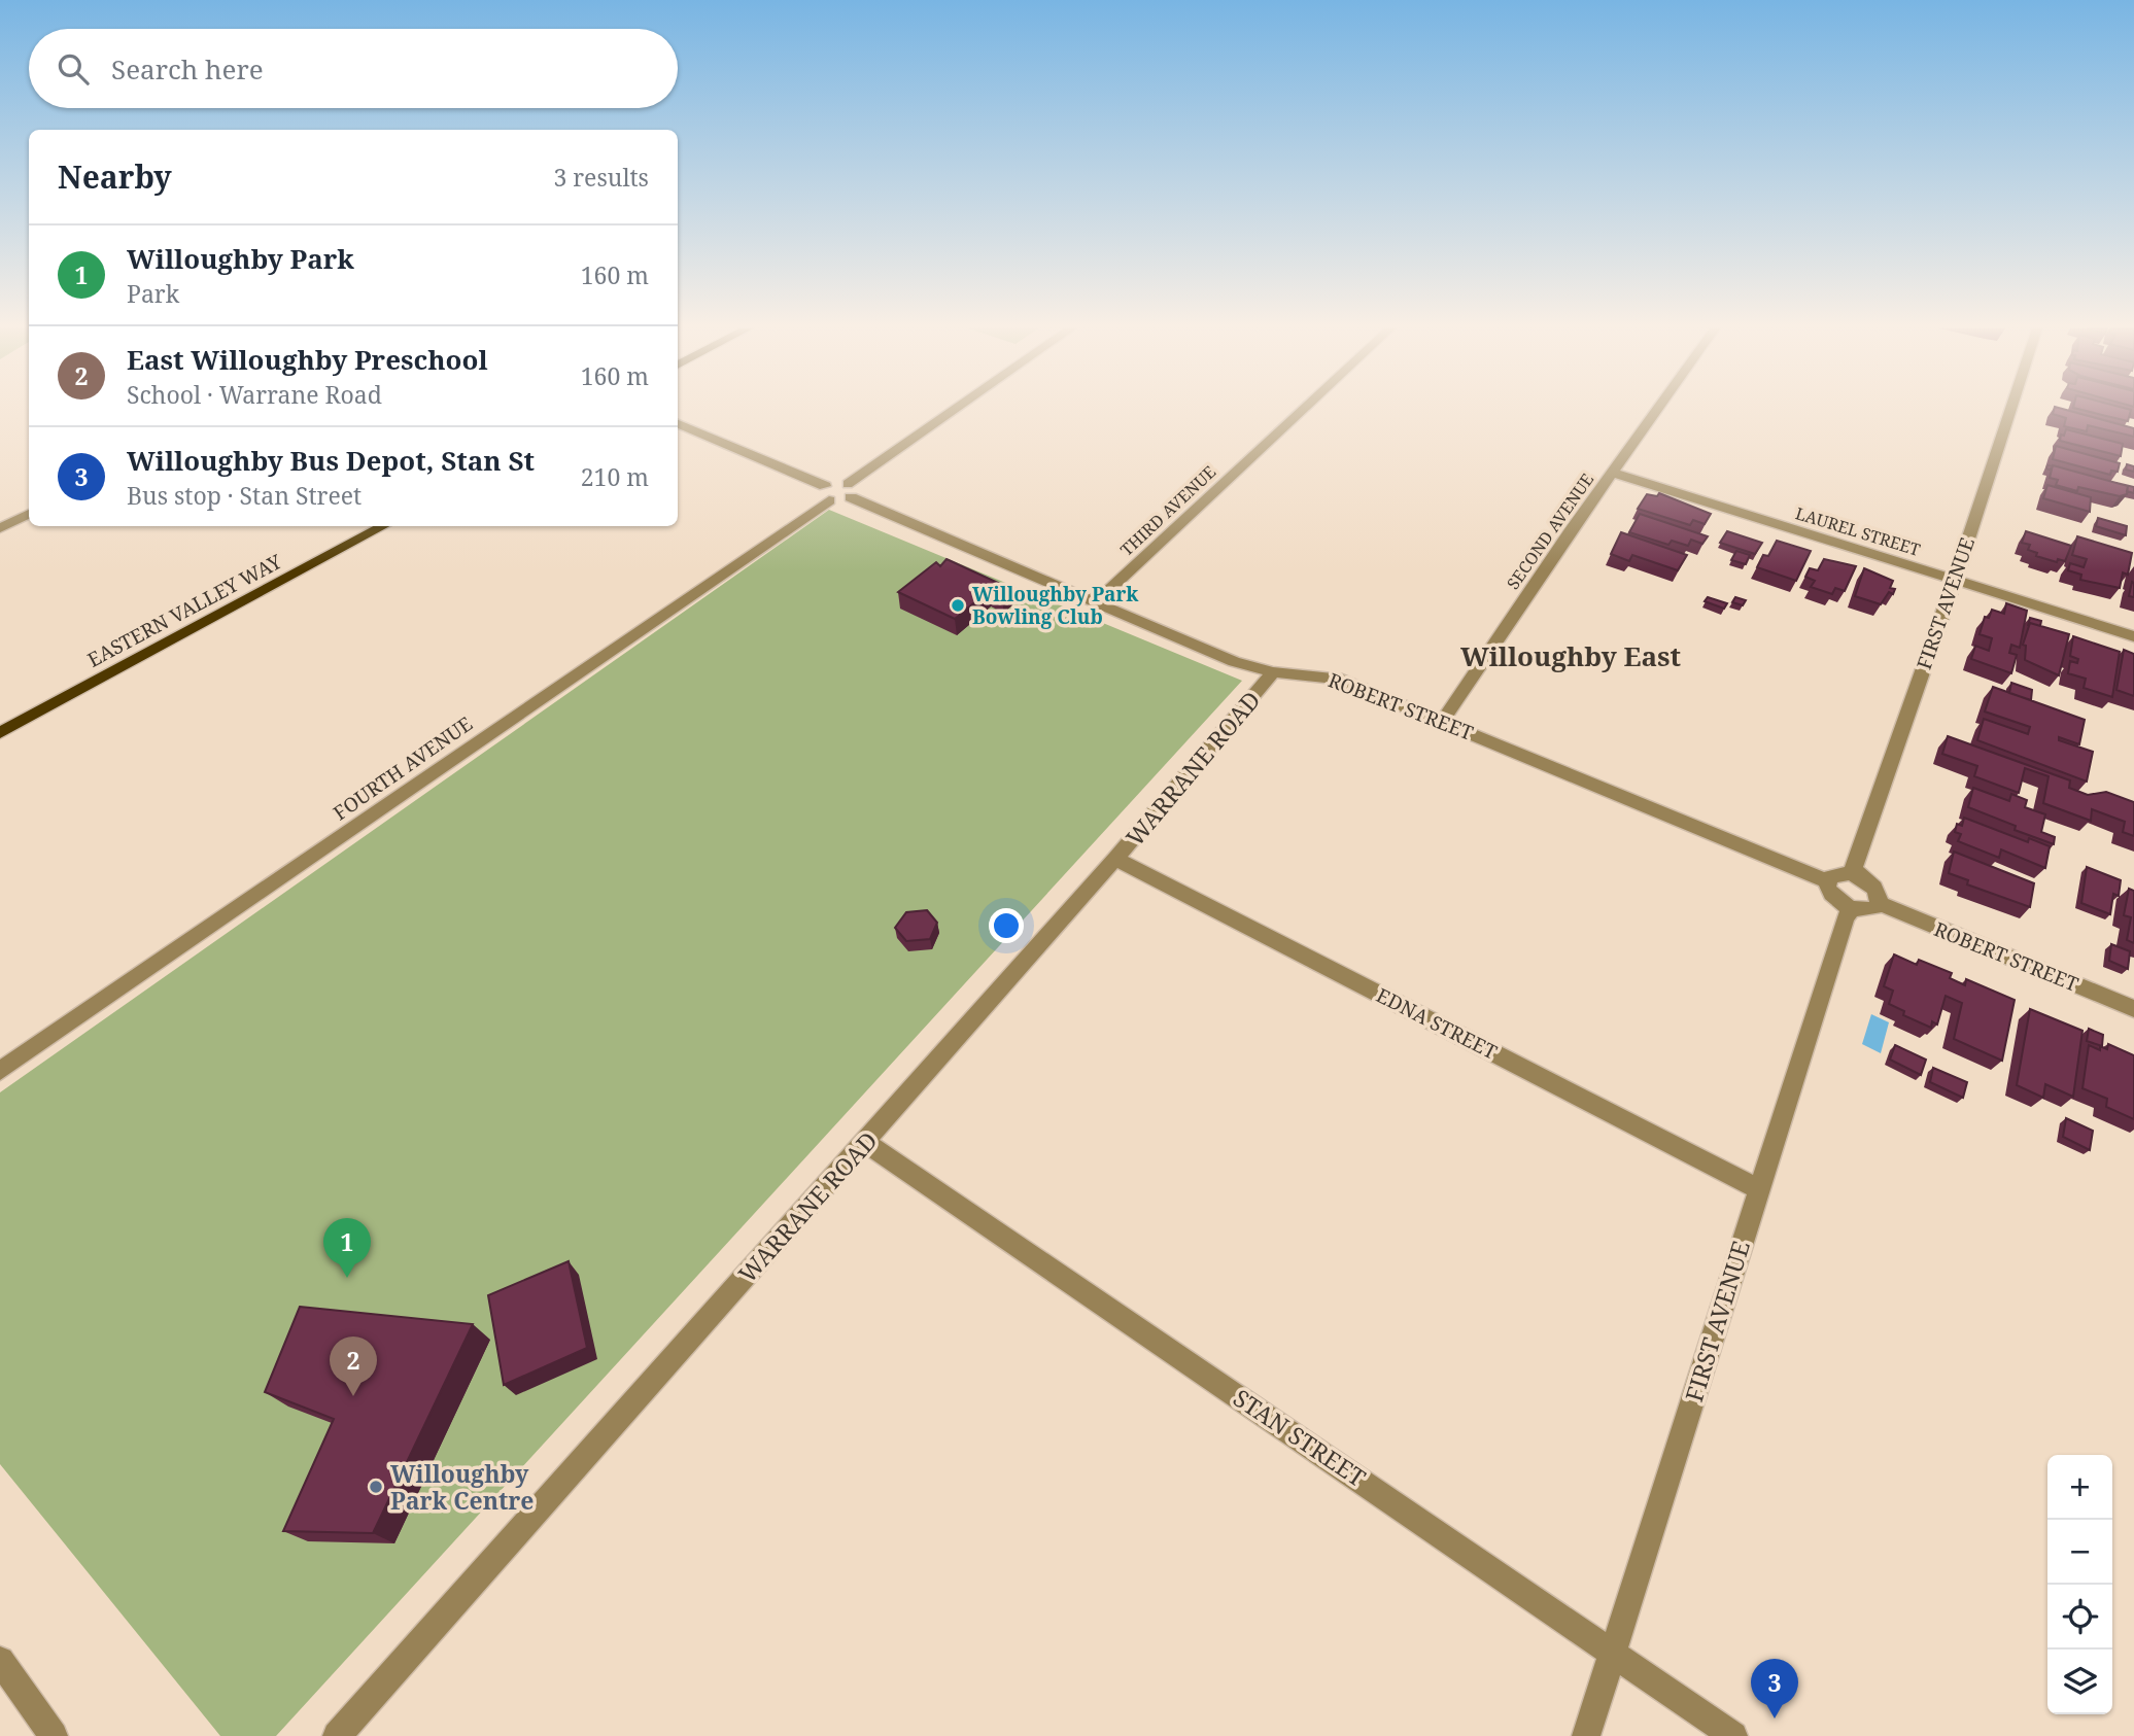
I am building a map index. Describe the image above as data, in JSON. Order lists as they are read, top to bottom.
{
  "streets": {
    "main road": ["EASTERN VALLEY WAY"],
    "street": [
      "THIRD AVENUE",
      "SECOND AVENUE",
      "LAUREL STREET",
      "FIRST AVENUE",
      "ROBERT STREET",
      "FOURTH AVENUE",
      "WARRANE ROAD",
      "EDNA STREET",
      "STAN STREET"
    ]
  },
  "crossings": [
    ["THIRD AVENUE", "ROBERT STREET"],
    ["SECOND AVENUE", "LAUREL STREET"],
    ["SECOND AVENUE", "ROBERT STREET"],
    ["LAUREL STREET", "FIRST AVENUE"],
    ["FIRST AVENUE", "EDNA STREET"],
    ["FIRST AVENUE", "STAN STREET"],
    ["ROBERT STREET", "WARRANE ROAD"],
    ["WARRANE ROAD", "EDNA STREET"],
    ["WARRANE ROAD", "STAN STREET"]
  ],
  "districts": ["Willoughby East"],
  "places": ["Willoughby Park Bowling Club", "Willoughby Park Centre"],
  "page": {
    "search": "Search here",
    "heading": ["Nearby", "3 results"],
    "list": [
      {
        "mark": "1",
        "name": "Willoughby Park",
        "note": "Park",
        "value": "160 m"
      },
      {
        "mark": "2",
        "name": "East Willoughby Preschool",
        "note": "School · Warrane Road",
        "value": "160 m"
      },
      {
        "mark": "3",
        "name": "Willoughby Bus Depot, Stan St",
        "note": "Bus stop · Stan Street",
        "value": "210 m"
      }
    ],
    "pins": ["1", "2", "3"],
    "map_buttons": ["+", "−"]
  }
}
